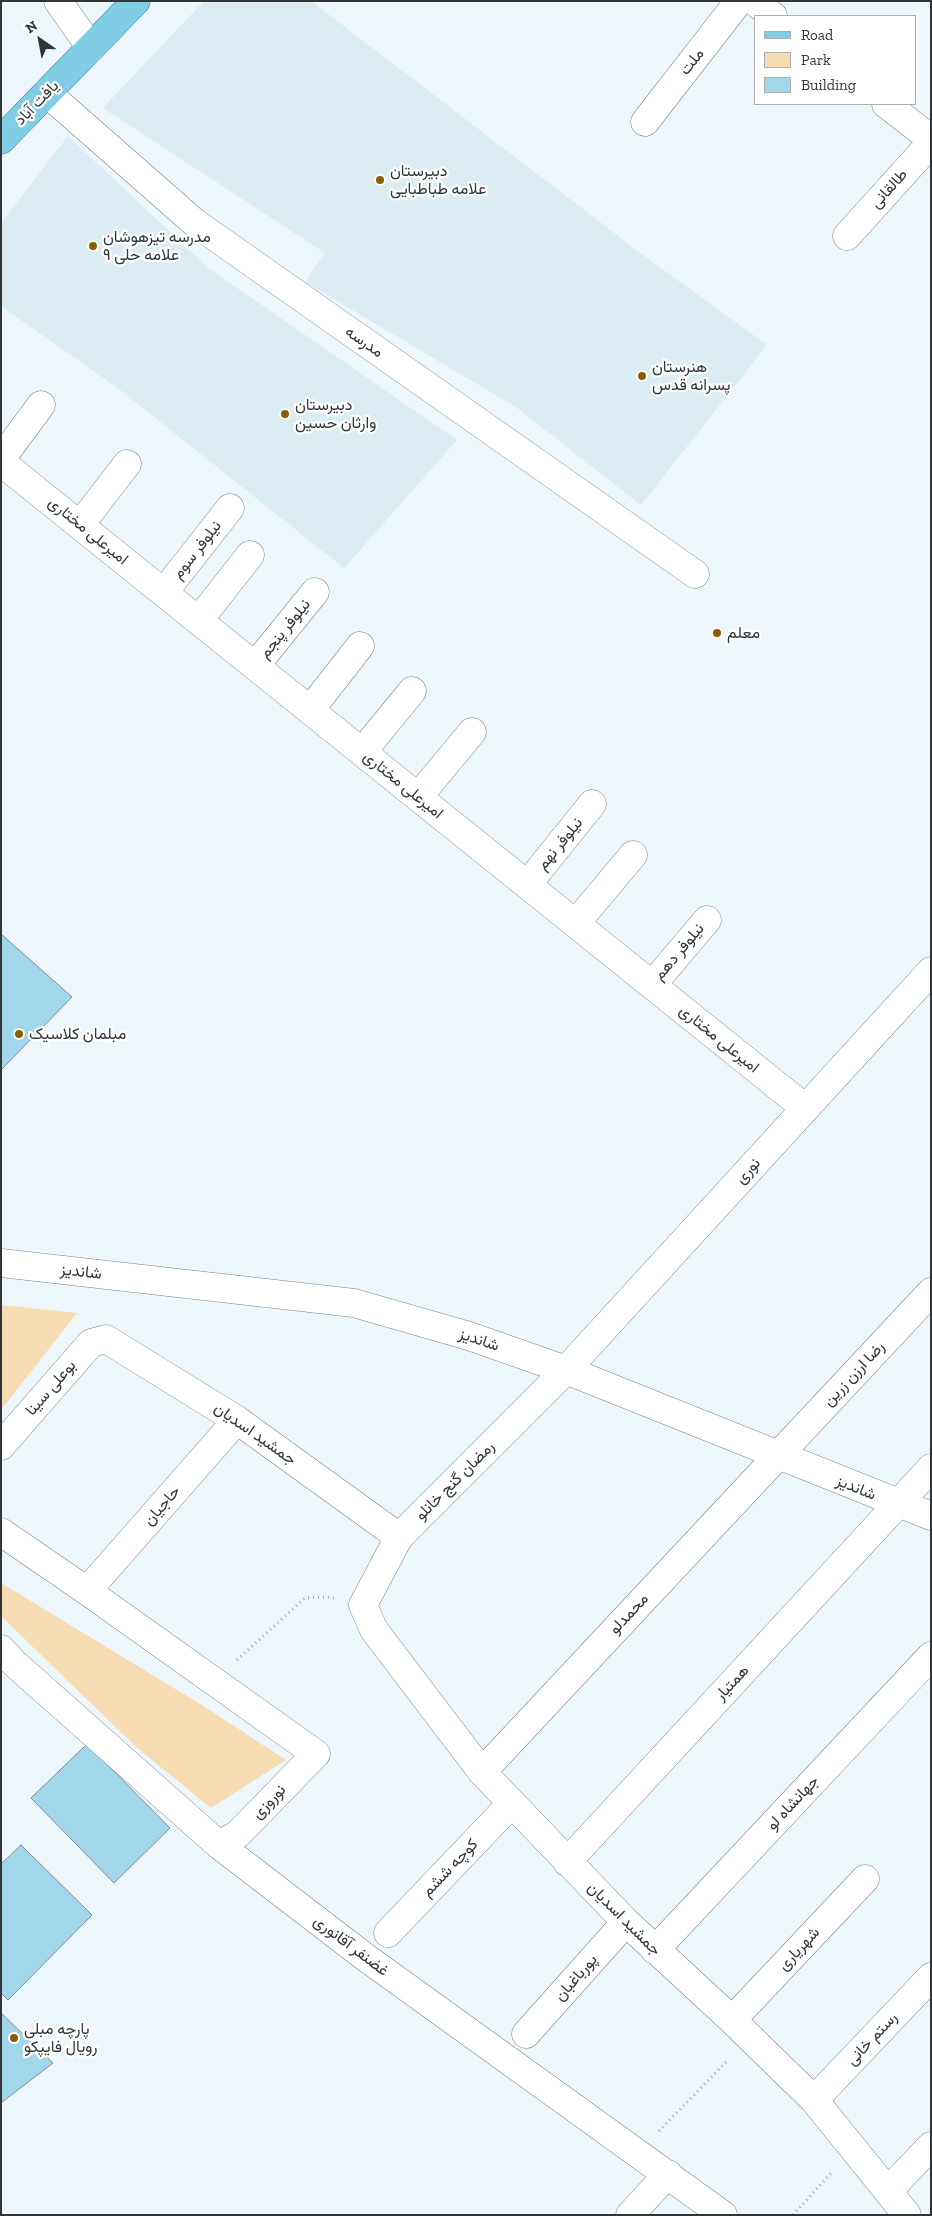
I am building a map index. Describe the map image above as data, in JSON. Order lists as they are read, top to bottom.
{
  "streets": {
    "main road": ["یافت آباد"],
    "street": [
      "ملت",
      "طالقانی",
      "مدرسه",
      "امیرعلی مختاری",
      "نیلوفر سوم",
      "نیلوفر پنجم",
      "نیلوفر نهم",
      "نیلوفر دهم",
      "نوری",
      "شاندیز",
      "رضا ارزن زرین",
      "بوعلی سینا",
      "جمشید اسدیان",
      "رمضان گنج خانلو",
      "حاجیان",
      "محمدلو",
      "همتیار",
      "نوروزی",
      "جهانشاه لو",
      "کوچه ششم",
      "غضنفر آقانوری",
      "شهریاری",
      "پورباغبان",
      "رستم خانی"
    ]
  },
  "crossings": [
    ["یافت آباد", "مدرسه"],
    ["امیرعلی مختاری", "نیلوفر سوم"],
    ["امیرعلی مختاری", "نیلوفر پنجم"],
    ["امیرعلی مختاری", "نیلوفر نهم"],
    ["امیرعلی مختاری", "نیلوفر دهم"],
    ["امیرعلی مختاری", "نوری"],
    ["نوری", "شاندیز"],
    ["نوری", "رمضان گنج خانلو"],
    ["شاندیز", "رضا ارزن زرین"],
    ["شاندیز", "رمضان گنج خانلو"],
    ["شاندیز", "محمدلو"],
    ["شاندیز", "همتیار"],
    ["رضا ارزن زرین", "محمدلو"],
    ["بوعلی سینا", "جمشید اسدیان"],
    ["جمشید اسدیان", "رمضان گنج خانلو"],
    ["جمشید اسدیان", "حاجیان"],
    ["جمشید اسدیان", "محمدلو"],
    ["جمشید اسدیان", "همتیار"],
    ["جمشید اسدیان", "جهانشاه لو"],
    ["جمشید اسدیان", "کوچه ششم"],
    ["جمشید اسدیان", "شهریاری"],
    ["جمشید اسدیان", "پورباغبان"],
    ["جمشید اسدیان", "رستم خانی"],
    ["نوروزی", "غضنفر آقانوری"]
  ],
  "places": [
    "دبیرستان علامه طباطبایی",
    "مدرسه تیزهوشان علامه حلی ۹",
    "هنرستان پسرانه قدس",
    "دبیرستان وارثان حسین",
    "معلم",
    "مبلمان کلاسیک",
    "پارچه مبلی رویال فایپکو"
  ],
  "legend": ["Road", "Park", "Building"],
  "north": "top left"
}
